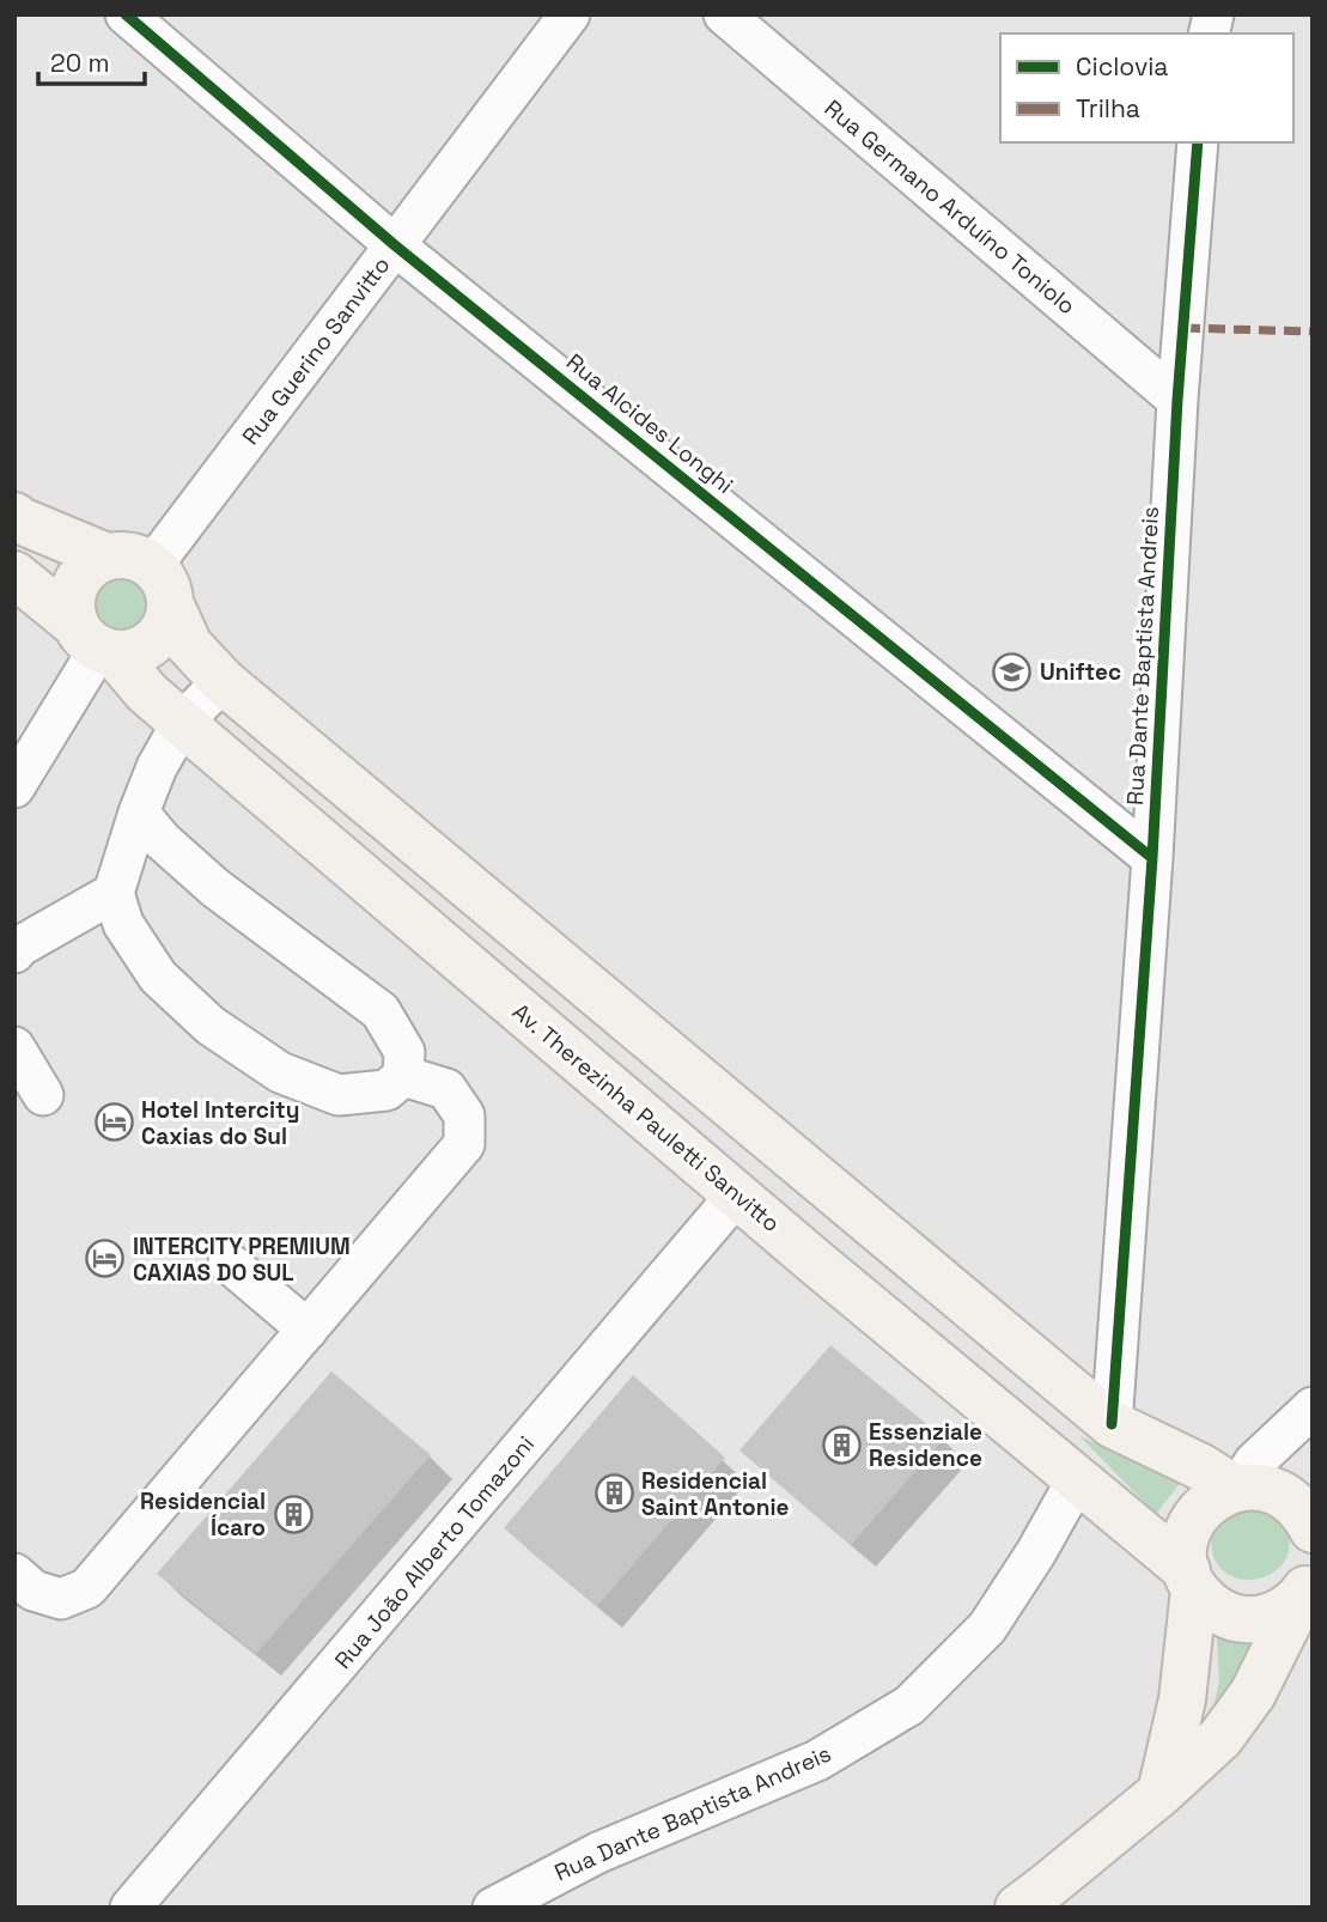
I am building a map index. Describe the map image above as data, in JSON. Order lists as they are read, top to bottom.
{
  "streets": {
    "main road": ["Av. Therezinha Pauletti Sanvitto"],
    "street": [
      "Rua Germano Arduíno Toniolo",
      "Rua Guerino Sanvitto",
      "Rua Alcides Longhi",
      "Rua Dante Baptista Andreis",
      "Rua João Alberto Tomazoni"
    ]
  },
  "crossings": [
    ["Rua Germano Arduíno Toniolo", "Rua Dante Baptista Andreis"],
    ["Rua Guerino Sanvitto", "Rua Alcides Longhi"],
    ["Rua Guerino Sanvitto", "Av. Therezinha Pauletti Sanvitto"],
    ["Rua Alcides Longhi", "Rua Dante Baptista Andreis"],
    ["Rua Dante Baptista Andreis", "Av. Therezinha Pauletti Sanvitto"],
    ["Av. Therezinha Pauletti Sanvitto", "Rua João Alberto Tomazoni"]
  ],
  "places": {
    "school or university": ["Uniftec"],
    "hotel": ["Hotel Intercity Caxias do Sul", "INTERCITY PREMIUM CAXIAS DO SUL"],
    "building": ["Essenziale Residence", "Residencial Saint Antonie", "Residencial Ícaro"]
  },
  "legend": ["Ciclovia", "Trilha"],
  "scale_bar": "20 m"
}
